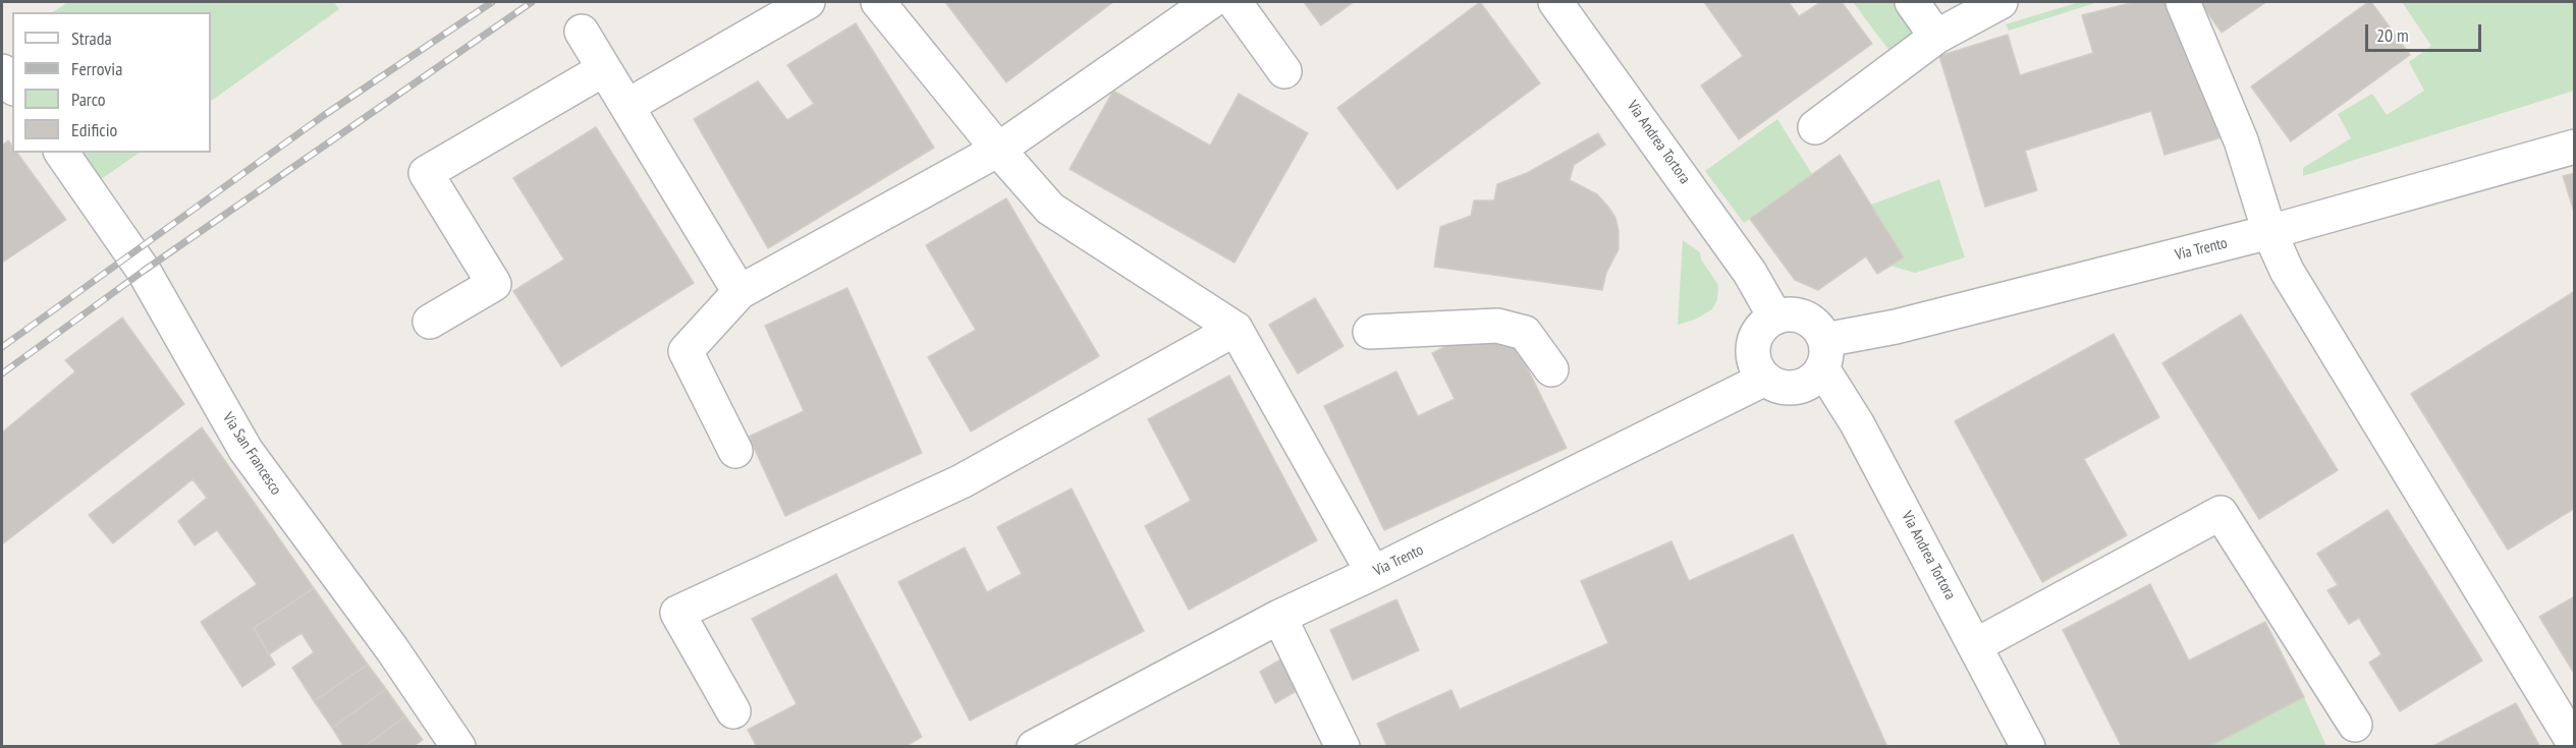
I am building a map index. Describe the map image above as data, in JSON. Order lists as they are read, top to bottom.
{
  "streets": {
    "street": ["Via Andrea Tortora", "Via Trento", "Via San Francesco"]
  },
  "crossings": [
    ["Via Andrea Tortora", "Via Trento"]
  ],
  "legend": [
    "Strada",
    "Ferrovia",
    "Parco",
    "Edificio"
  ],
  "scale_bar": "20 m"
}
